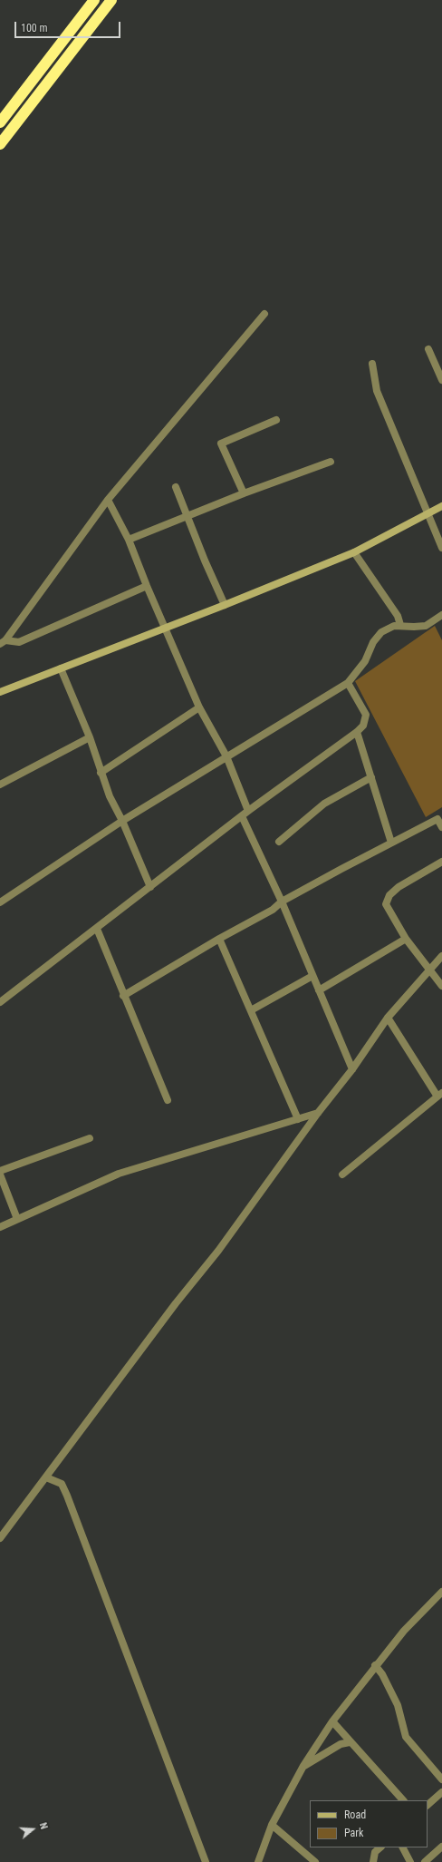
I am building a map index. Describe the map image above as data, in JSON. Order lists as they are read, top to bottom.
{
  "legend": ["Road", "Park"],
  "scale_bar": "100 m",
  "north": "right"
}
